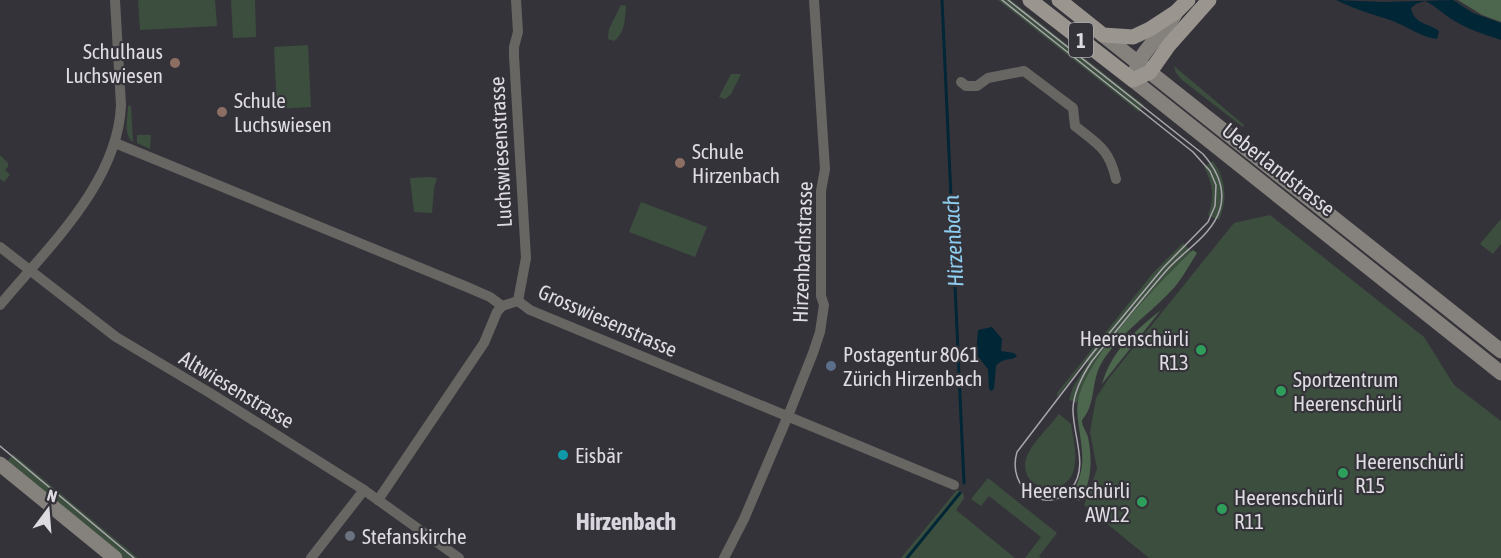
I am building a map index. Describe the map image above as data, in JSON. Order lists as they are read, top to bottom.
{
  "streets": {
    "main road": ["1", "Ueberlandstrasse"],
    "street": [
      "Luchswiesenstrasse",
      "Hirzenbachstrasse",
      "Grosswiesenstrasse",
      "Altwiesenstrasse"
    ]
  },
  "crossings": [
    ["1", "Ueberlandstrasse"],
    ["Luchswiesenstrasse", "Grosswiesenstrasse"],
    ["Hirzenbachstrasse", "Grosswiesenstrasse"]
  ],
  "districts": ["Hirzenbach"],
  "water": ["Hirzenbach"],
  "places": [
    "Schulhaus Luchswiesen",
    "Schule Luchswiesen",
    "Schule Hirzenbach",
    "Heerenschürli R13",
    "Postagentur 8061 Zürich Hirzenbach",
    "Sportzentrum Heerenschürli",
    "Eisbär",
    "Heerenschürli R15",
    "Heerenschürli AW12",
    "Heerenschürli R11",
    "Stefanskirche"
  ],
  "north": "top"
}
